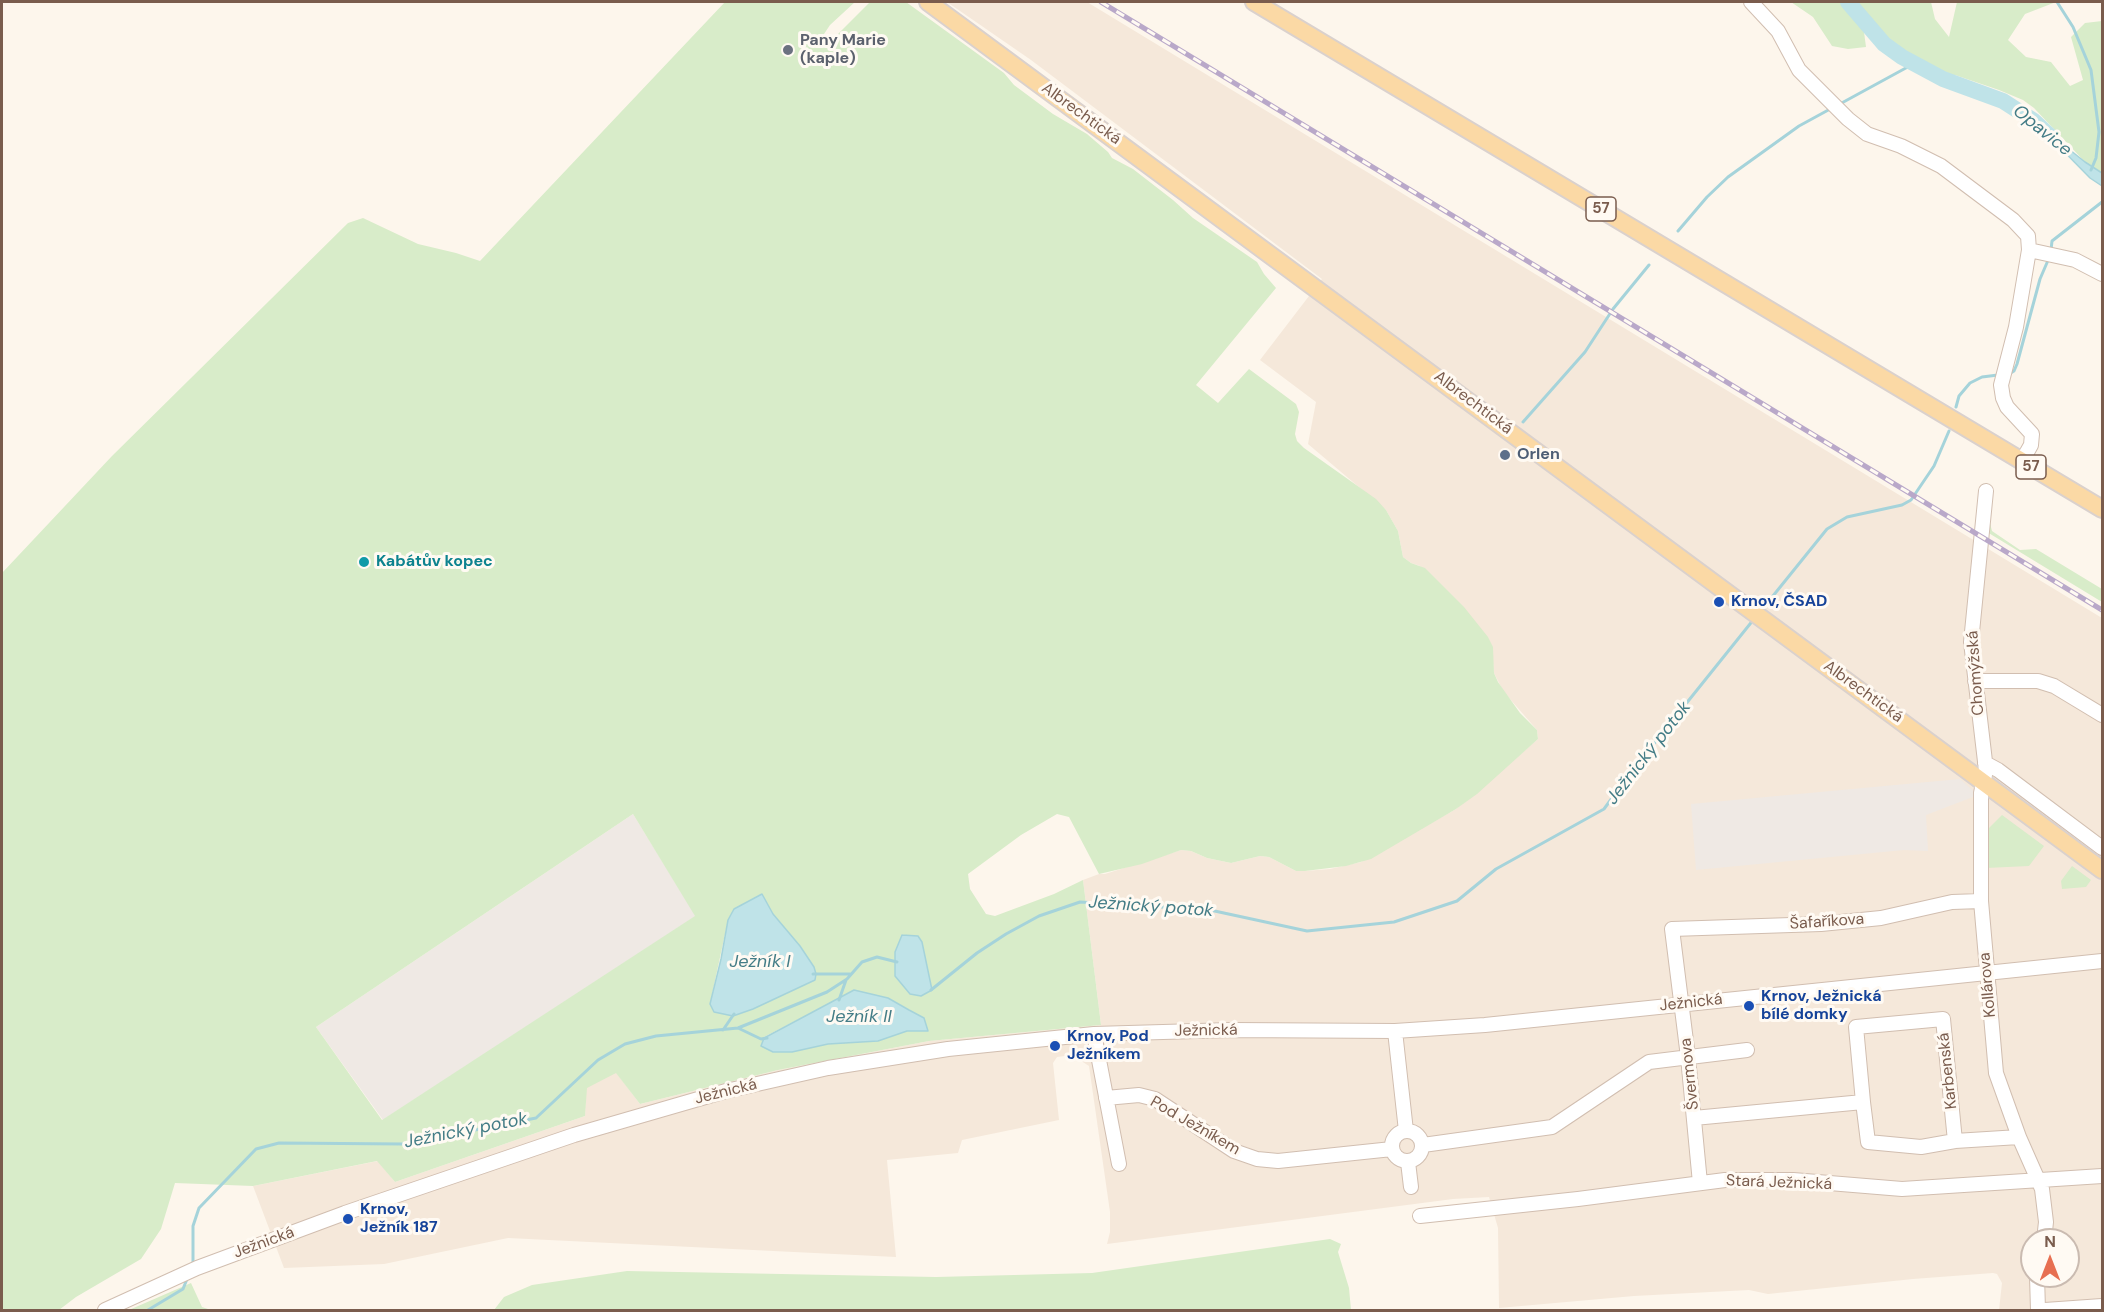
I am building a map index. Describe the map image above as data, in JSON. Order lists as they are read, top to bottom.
{
  "streets": {
    "main road": ["Albrechtická", "57"],
    "street": [
      "Chomýžská",
      "Šafaříkova",
      "Kollárova",
      "Ježnická",
      "Karbenská",
      "Švermova",
      "Pod Ježníkem",
      "Stará Ježnická"
    ]
  },
  "crossings": [
    ["Albrechtická", "Chomýžská"],
    ["Albrechtická", "Kollárova"],
    ["Chomýžská", "Kollárova"],
    ["Šafaříkova", "Kollárova"],
    ["Šafaříkova", "Švermova"],
    ["Kollárova", "Ježnická"],
    ["Kollárova", "Karbenská"],
    ["Kollárova", "Stará Ježnická"],
    ["Ježnická", "Švermova"],
    ["Švermova", "Stará Ježnická"]
  ],
  "water": [
    "Opavice",
    "Ježnický potok",
    "Ježník I",
    "Ježník II"
  ],
  "places": [
    "Pany Marie (kaple)",
    "Orlen",
    "Kabátův kopec",
    "Krnov, ČSAD",
    "Krnov, Ježnická bílé domky",
    "Krnov, Pod Ježníkem",
    "Krnov, Ježník 187"
  ],
  "north": "top"
}
